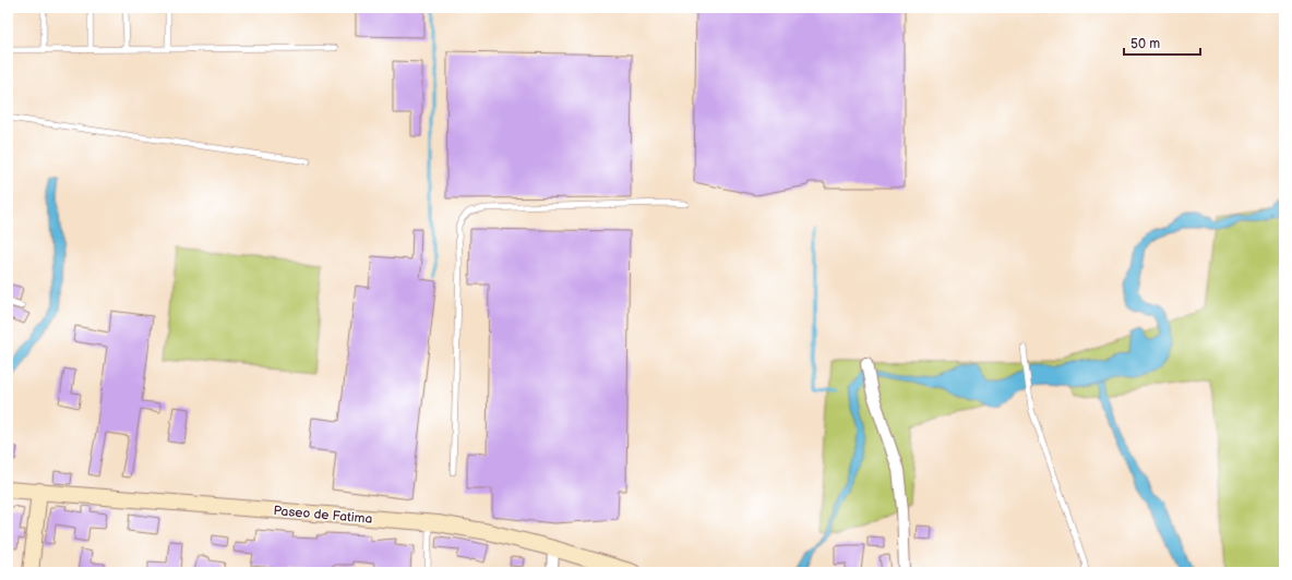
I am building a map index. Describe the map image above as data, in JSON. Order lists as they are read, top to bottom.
{
  "streets": {
    "street": ["Paseo de Fatima"]
  },
  "scale_bar": "50 m"
}
